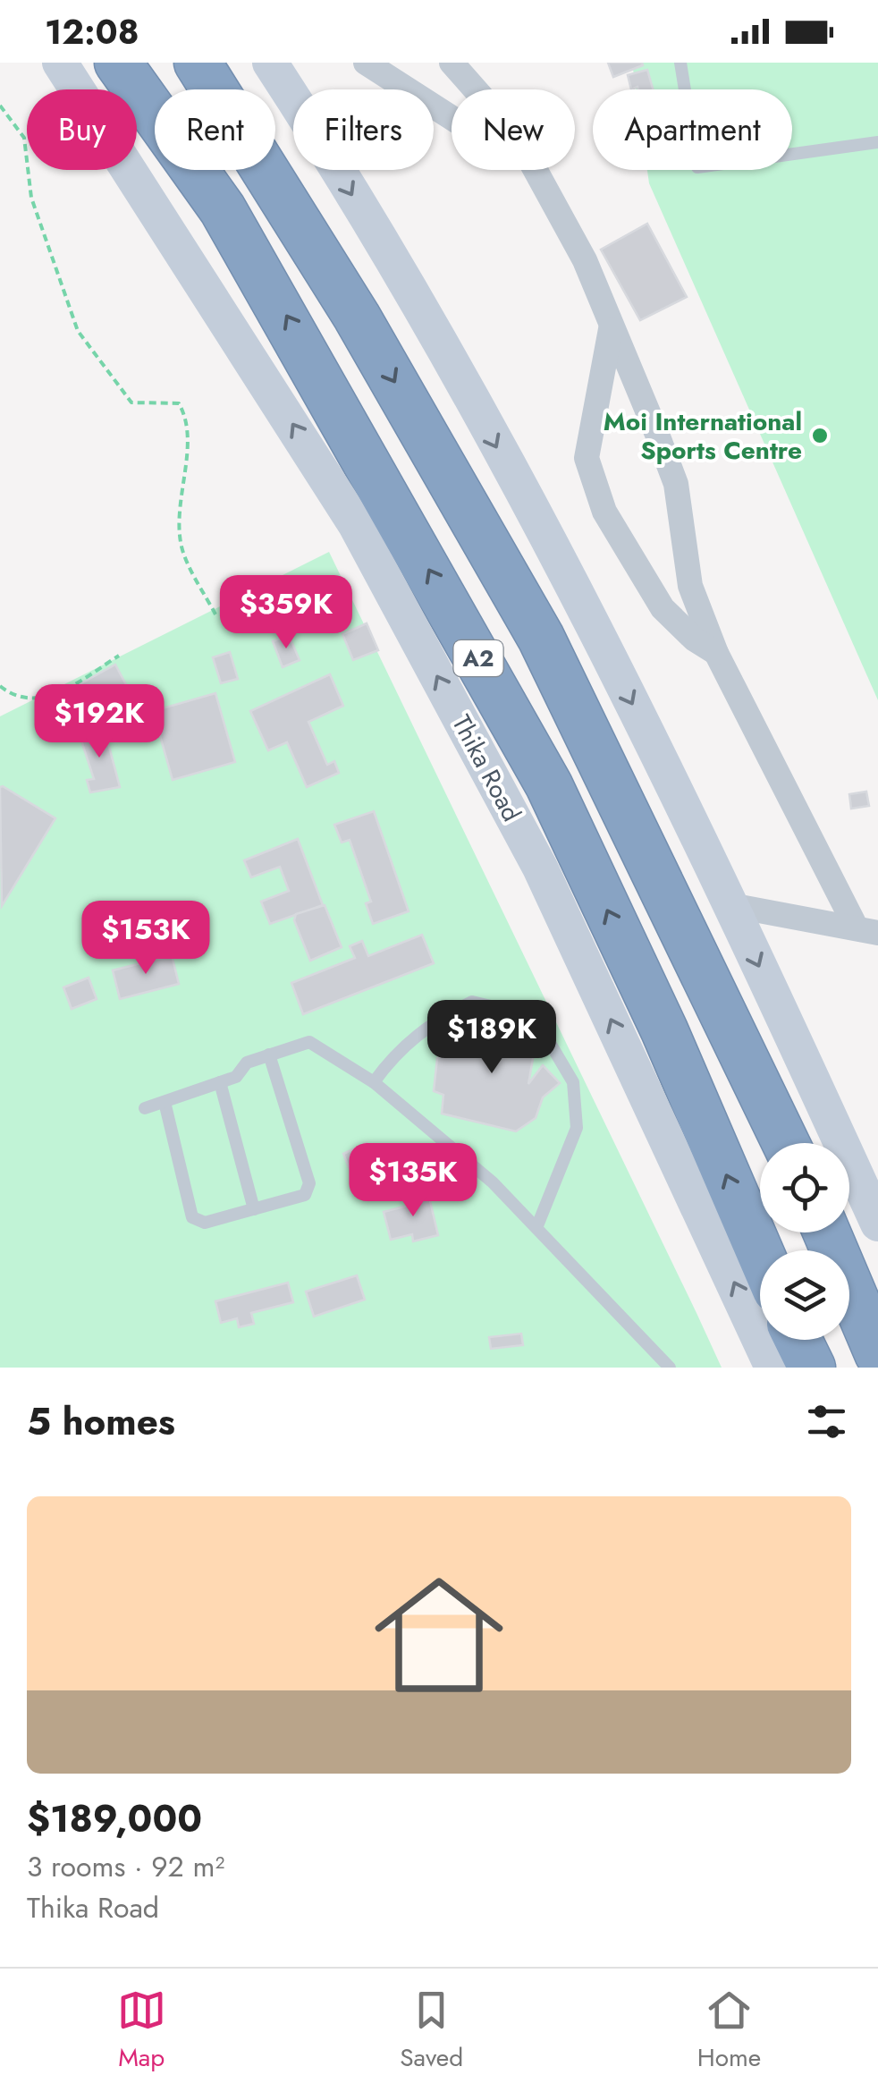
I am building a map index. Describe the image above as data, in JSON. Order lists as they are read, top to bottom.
{
  "streets": {
    "highway": ["A2", "Thika Road"]
  },
  "places": ["Moi International Sports Centre"],
  "page": {
    "status": "12:08",
    "chip": [
      "Buy",
      "Rent",
      "Filters",
      "New",
      "Apartment"
    ],
    "price": [
      "$359K",
      "$192K",
      "$153K",
      "$189K",
      "$135K"
    ],
    "heading": "5 homes",
    "list": [
      {
        "name": "$189,000",
        "note": "3 rooms · 92 m² · Thika Road"
      }
    ],
    "tabs": ["Map", "Saved", "Home"]
  }
}
